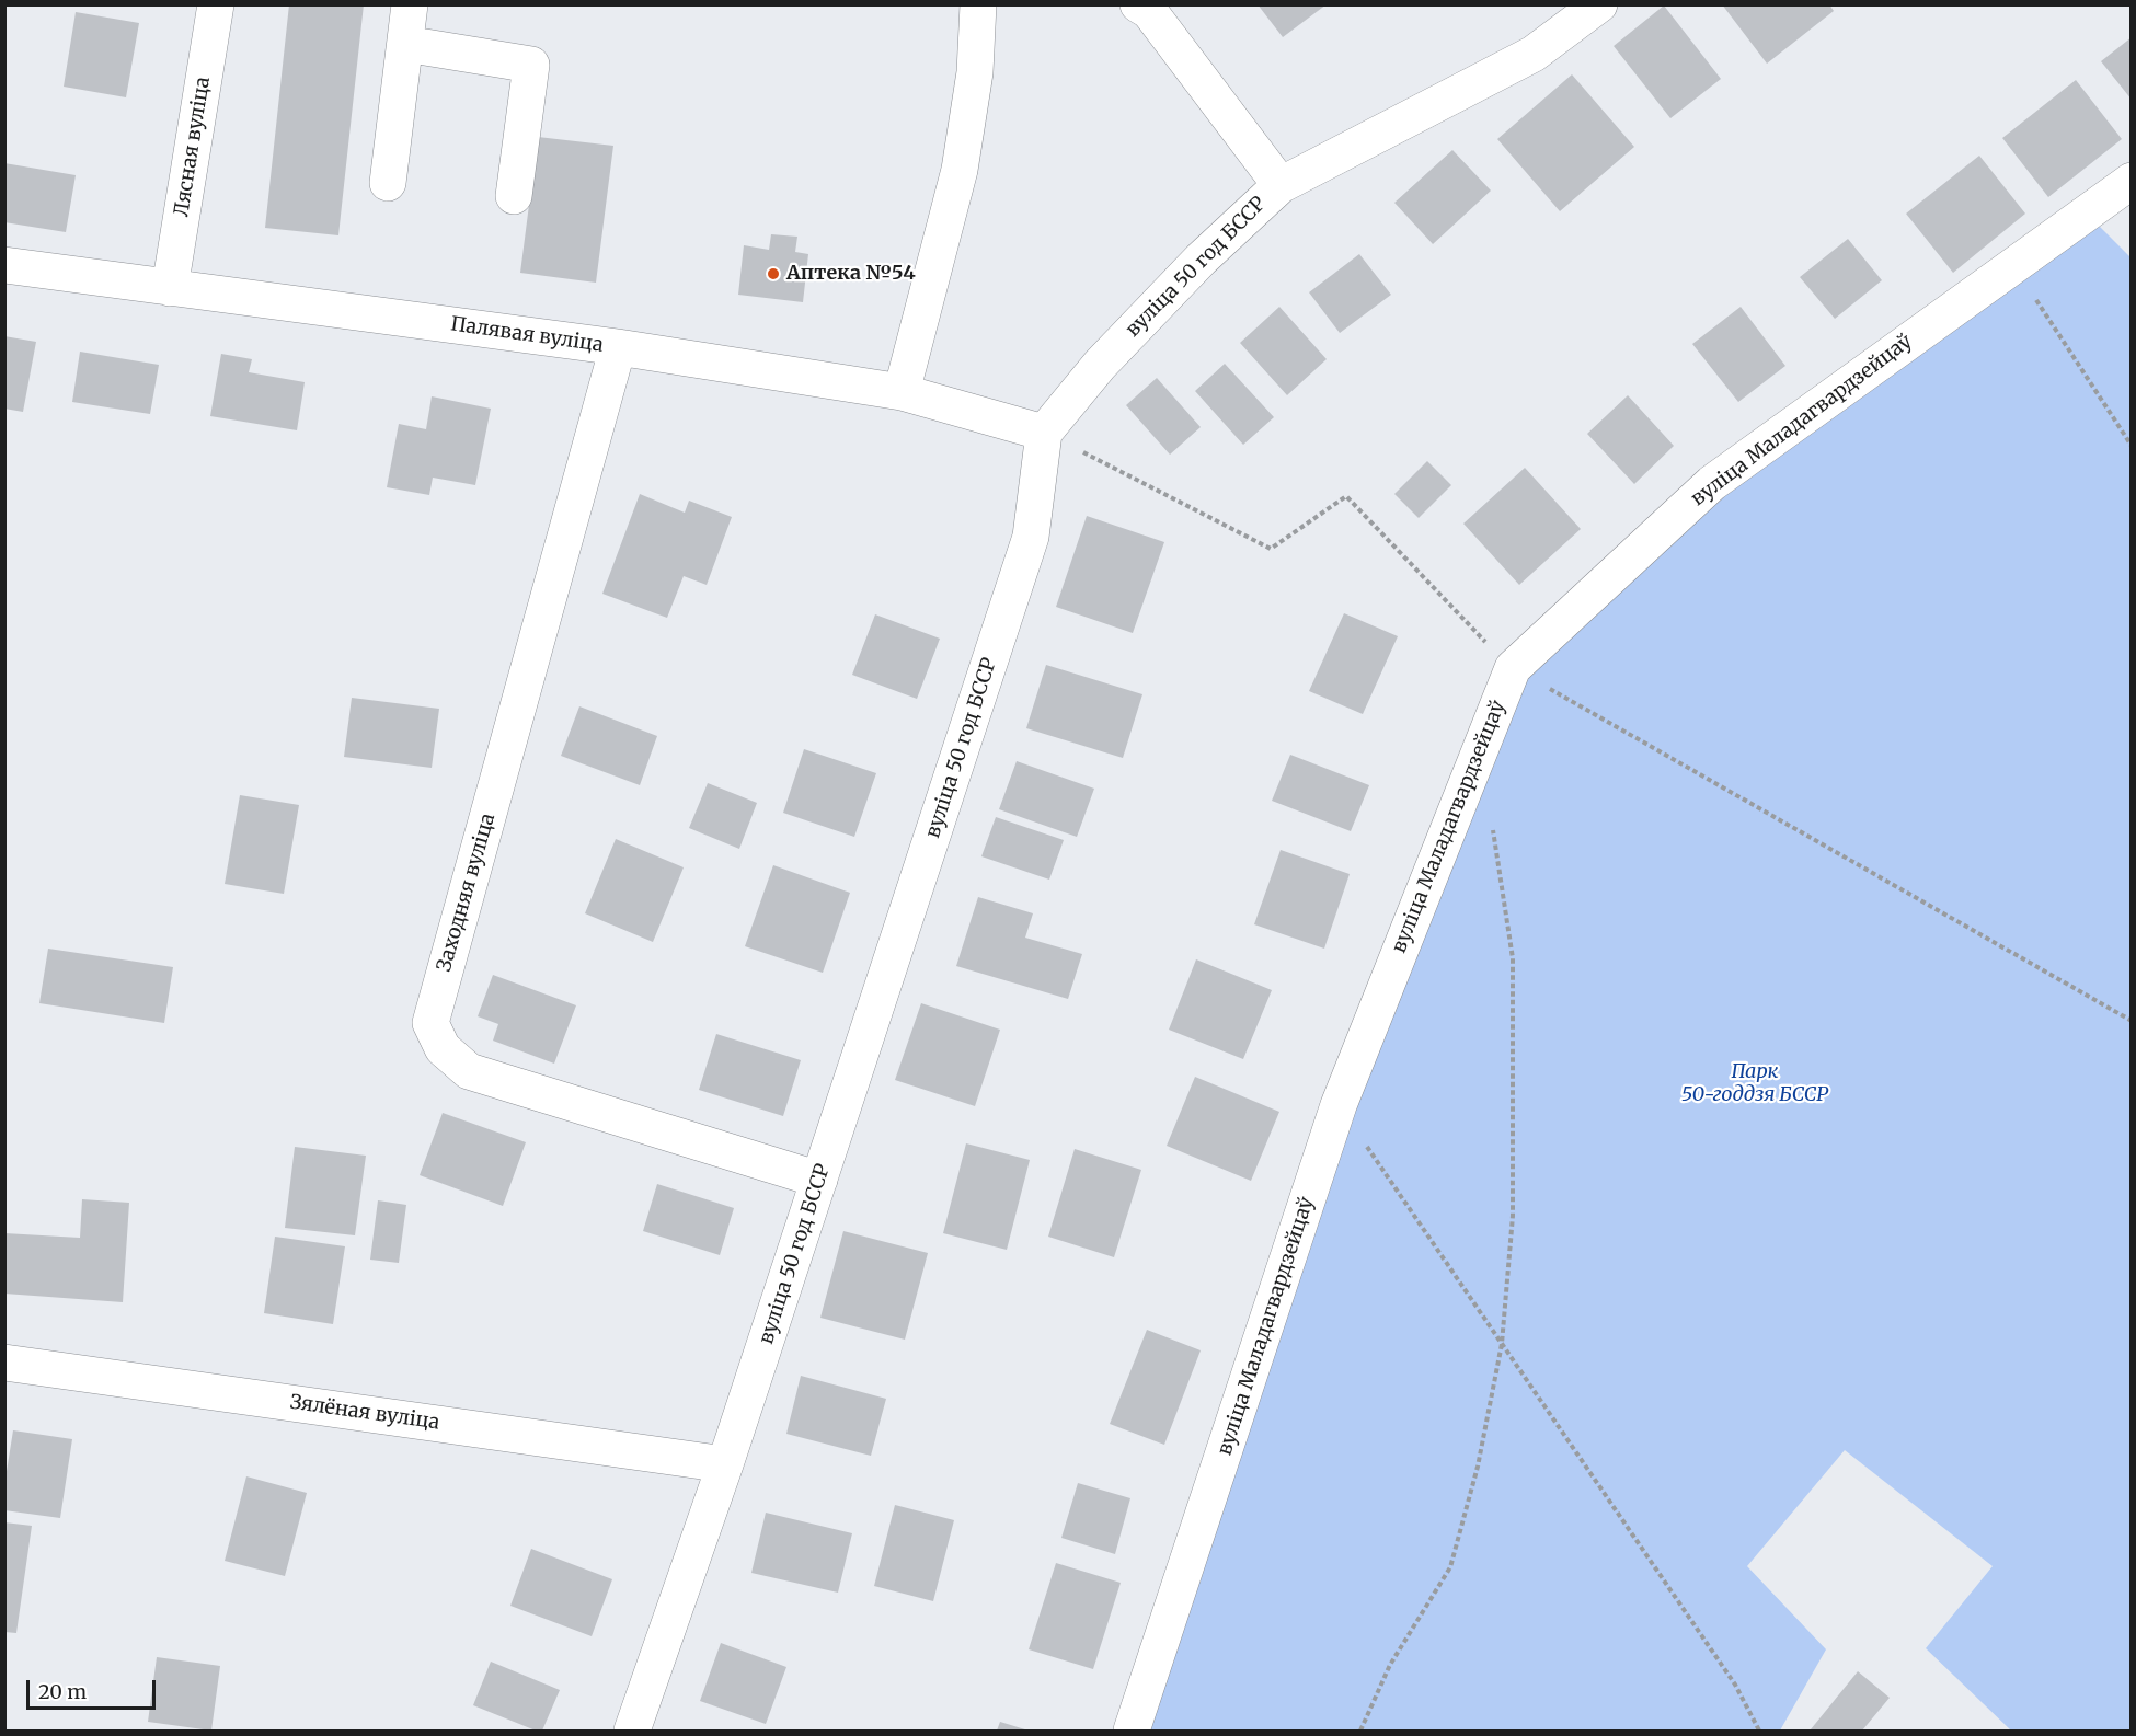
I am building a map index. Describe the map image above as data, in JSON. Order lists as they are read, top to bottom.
{
  "streets": {
    "street": [
      "Лясная вуліца",
      "вуліца 50 год БССР",
      "Палявая вуліца",
      "вуліца Маладагвардзейцаў",
      "Заходняя вуліца",
      "Зялёная вуліца"
    ]
  },
  "crossings": [
    ["Лясная вуліца", "Палявая вуліца"],
    ["вуліца 50 год БССР", "Палявая вуліца"],
    ["вуліца 50 год БССР", "Заходняя вуліца"],
    ["вуліца 50 год БССР", "Зялёная вуліца"],
    ["Палявая вуліца", "Заходняя вуліца"]
  ],
  "parks": ["Парк 50-годдзя БССР"],
  "places": ["Аптека №54"],
  "scale_bar": "20 m"
}
